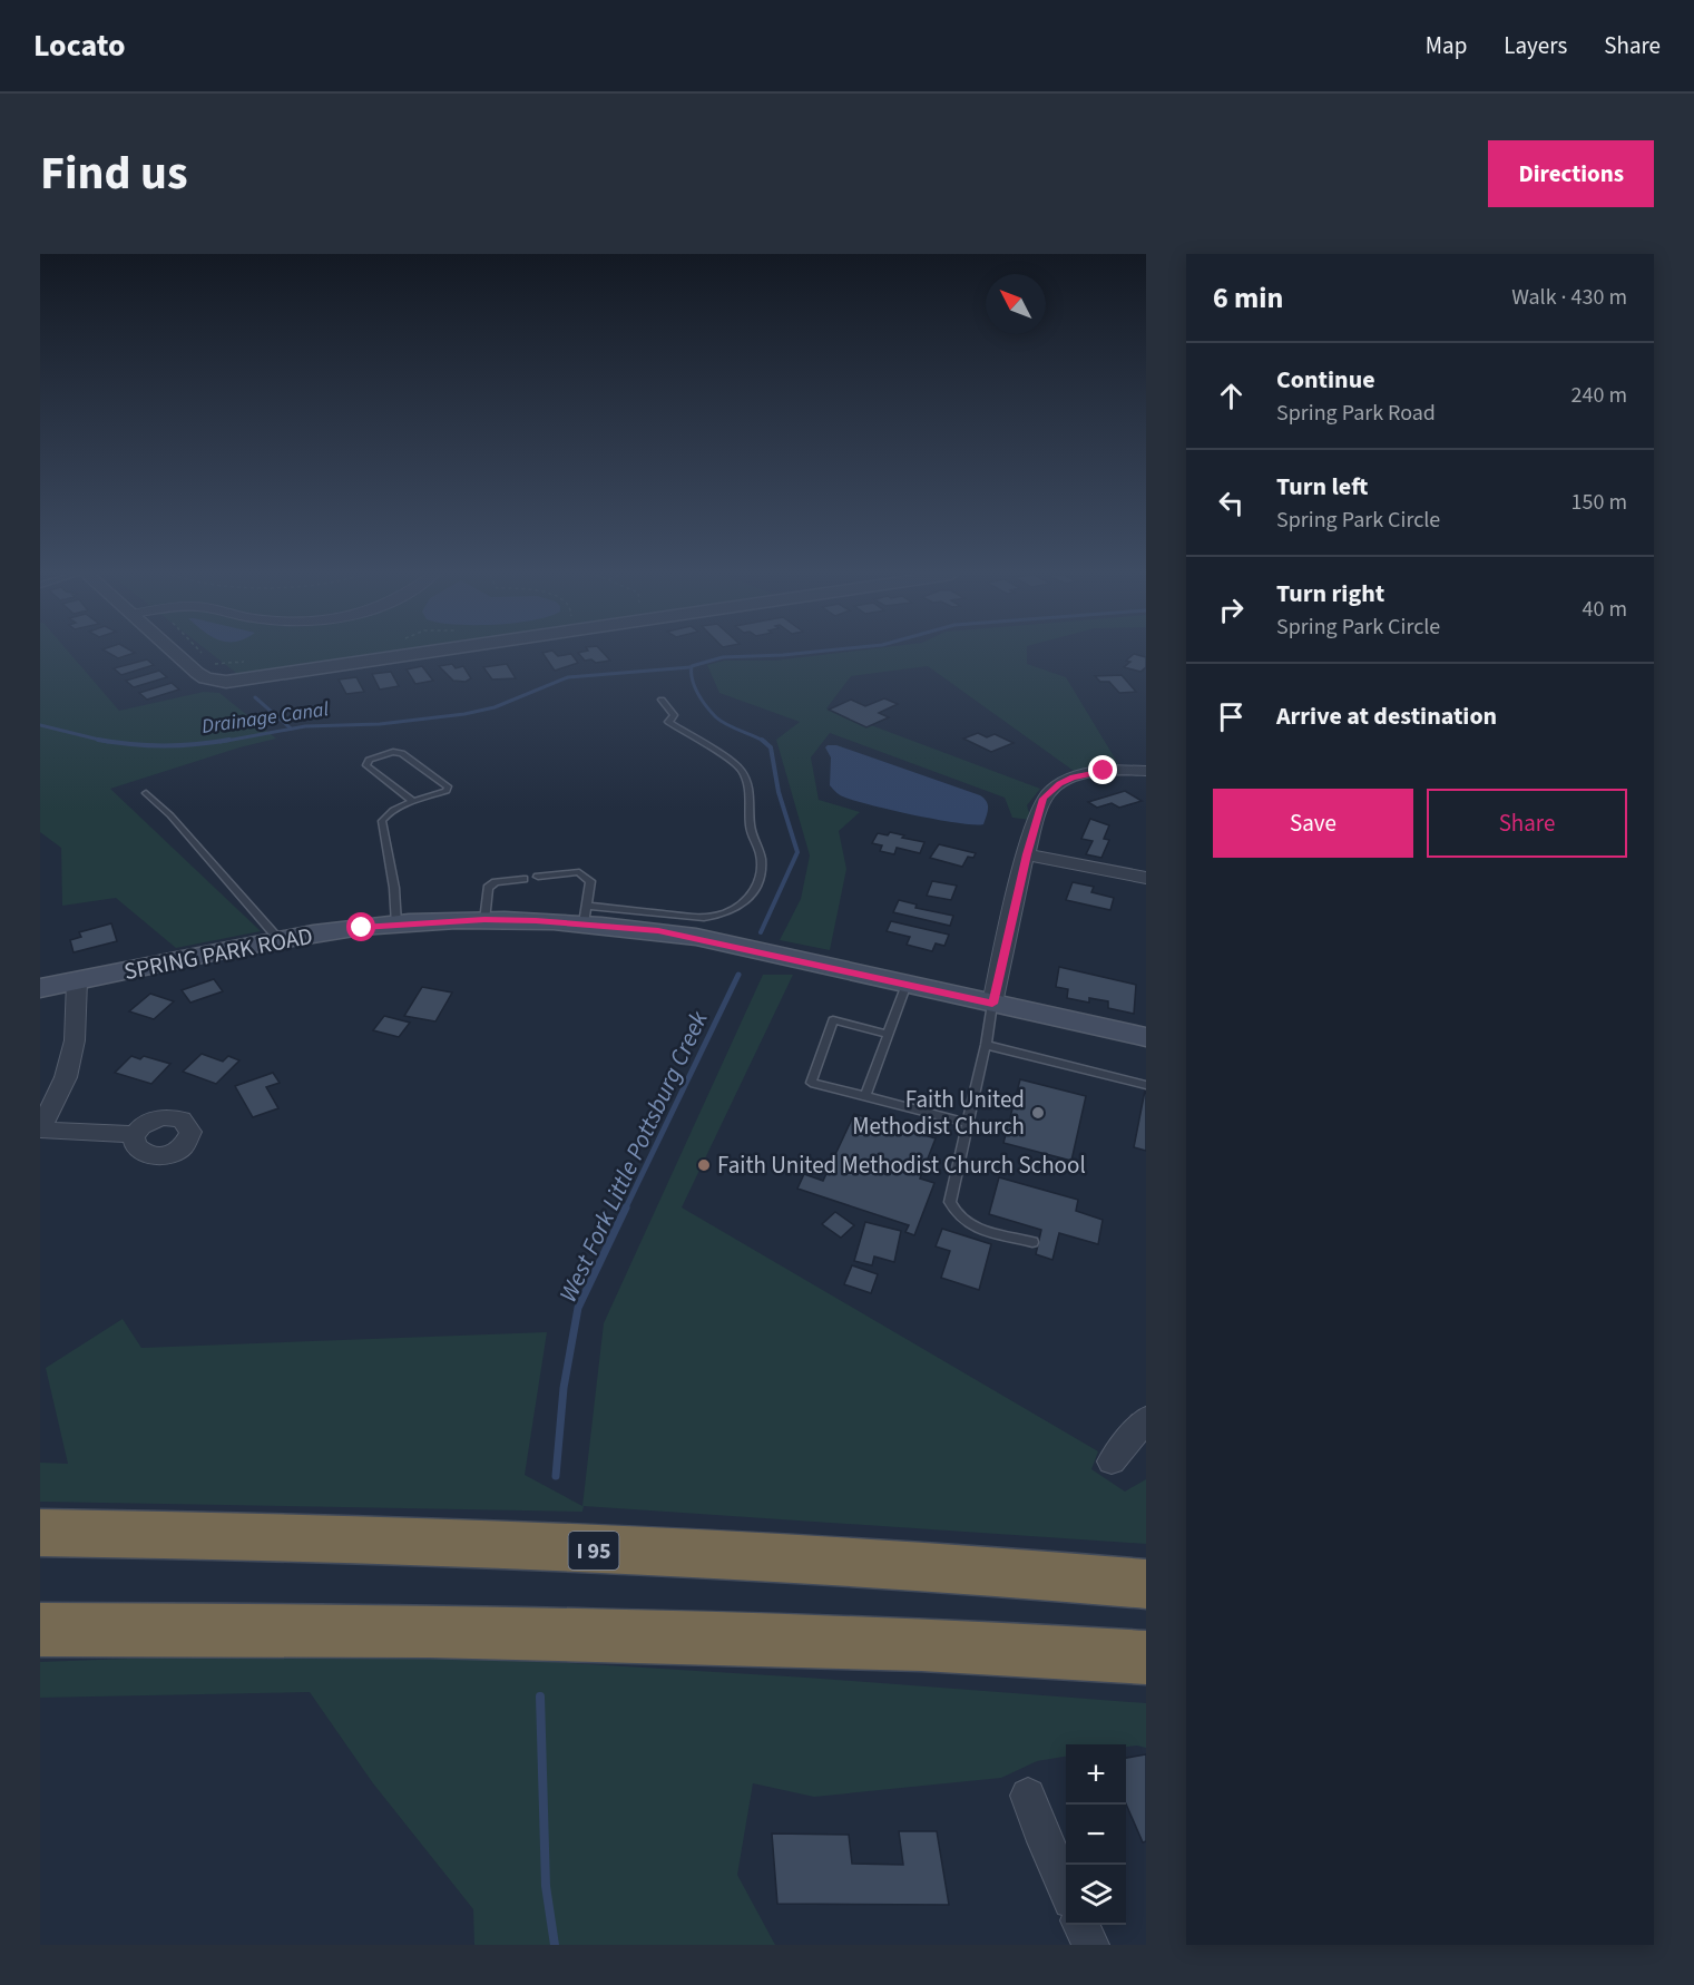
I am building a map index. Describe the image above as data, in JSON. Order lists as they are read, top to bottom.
{
  "streets": {
    "highway": ["I 95"],
    "main road": ["SPRING PARK ROAD"]
  },
  "water": ["Drainage Canal", "West Fork Little Pottsburg Creek"],
  "places": ["Faith United Methodist Church", "Faith United Methodist Church School"],
  "north": "top left",
  "page": {
    "header": "Locato",
    "nav": ["Map", "Layers", "Share"],
    "title": "Find us",
    "buttons": [
      "Directions",
      ["Save", "Share"]
    ],
    "heading": ["6 min", "Walk · 430 m"],
    "list": [
      ["Continue", "Spring Park Road", "240 m"],
      ["Turn left", "Spring Park Circle", "150 m"],
      ["Turn right", "Spring Park Circle", "40 m"],
      "Arrive at destination"
    ],
    "map_buttons": ["+", "−"]
  }
}
